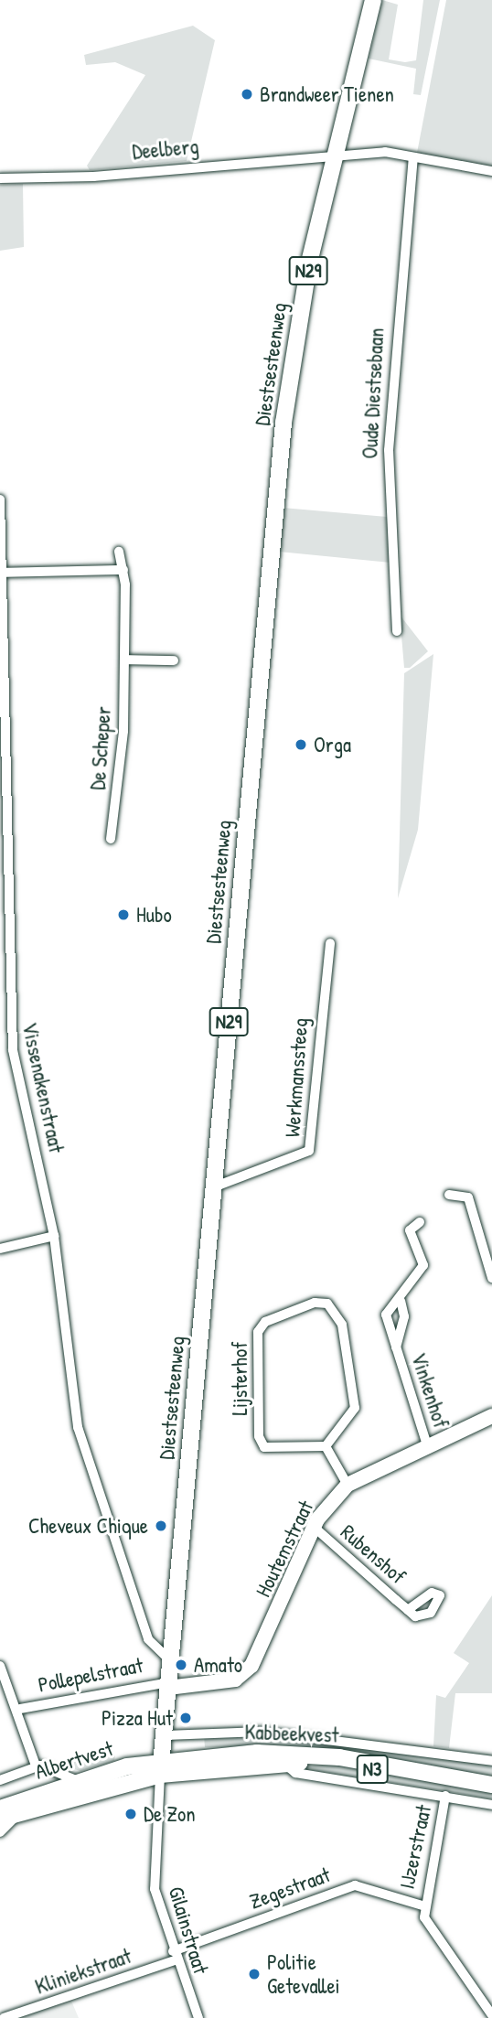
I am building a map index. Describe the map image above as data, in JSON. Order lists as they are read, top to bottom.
{
  "streets": {
    "main road": [
      "N29",
      "Diestsesteenweg",
      "Kabbeekvest",
      "Albertvest",
      "N3"
    ],
    "street": [
      "Deelberg",
      "Oude Diestsebaan",
      "De Scheper",
      "Werkmanssteeg",
      "Vissenakenstraat",
      "Lijsterhof",
      "Vinkenhof",
      "Houtemstraat",
      "Rubenshof",
      "Pollepelstraat",
      "IJzerstraat",
      "Zegestraat",
      "Gilainstraat",
      "Kliniekstraat"
    ]
  },
  "crossings": [
    ["Deelberg", "Diestsesteenweg"],
    ["Deelberg", "Oude Diestsebaan"],
    ["Diestsesteenweg", "Werkmanssteeg"],
    ["Diestsesteenweg", "Vissenakenstraat"],
    ["Diestsesteenweg", "Houtemstraat"],
    ["Diestsesteenweg", "Pollepelstraat"],
    ["Diestsesteenweg", "Kabbeekvest"],
    ["Diestsesteenweg", "Albertvest"],
    ["Diestsesteenweg", "Gilainstraat"],
    ["Vinkenhof", "Houtemstraat"],
    ["Houtemstraat", "Rubenshof"],
    ["Houtemstraat", "Pollepelstraat"],
    ["Pollepelstraat", "Albertvest"],
    ["Kabbeekvest", "Albertvest"],
    ["Kabbeekvest", "IJzerstraat"],
    ["Kabbeekvest", "Gilainstraat"],
    ["Albertvest", "Gilainstraat"],
    ["IJzerstraat", "Zegestraat"],
    ["Zegestraat", "Gilainstraat"],
    ["Zegestraat", "Kliniekstraat"],
    ["Gilainstraat", "Kliniekstraat"]
  ],
  "places": [
    "Brandweer Tienen",
    "Orga",
    "Hubo",
    "Cheveux Chique",
    "Amato",
    "Pizza Hut",
    "De Zon",
    "Politie Getevallei"
  ]
}
